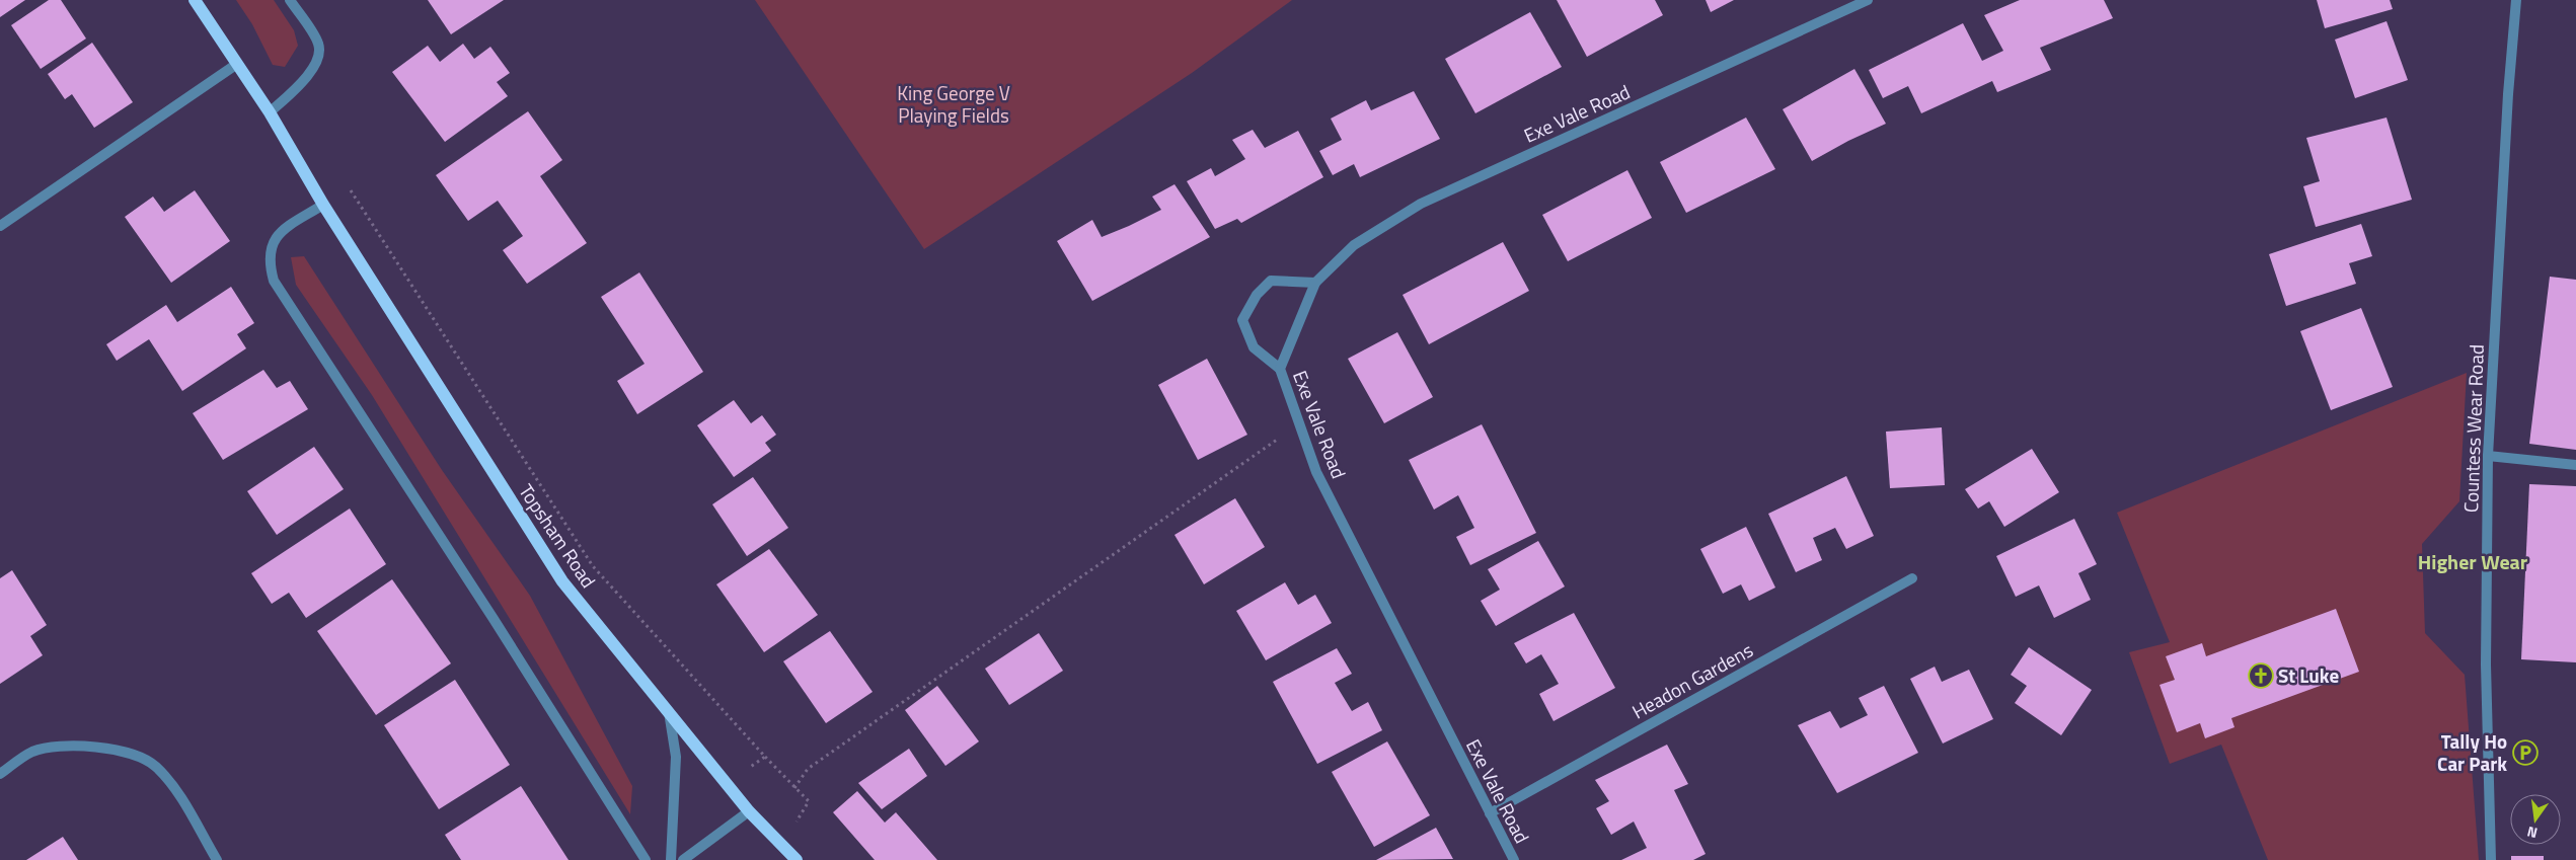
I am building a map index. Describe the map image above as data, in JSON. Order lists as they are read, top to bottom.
{
  "streets": {
    "main road": ["Topsham Road"],
    "street": ["Exe Vale Road", "Countess Wear Road", "Headon Gardens"]
  },
  "crossings": [
    ["Exe Vale Road", "Headon Gardens"]
  ],
  "districts": ["Higher Wear"],
  "parks": ["King George V Playing Fields"],
  "places": {
    "church": ["St Luke"],
    "parking": ["Tally Ho Car Park"]
  },
  "north": "bottom"
}
